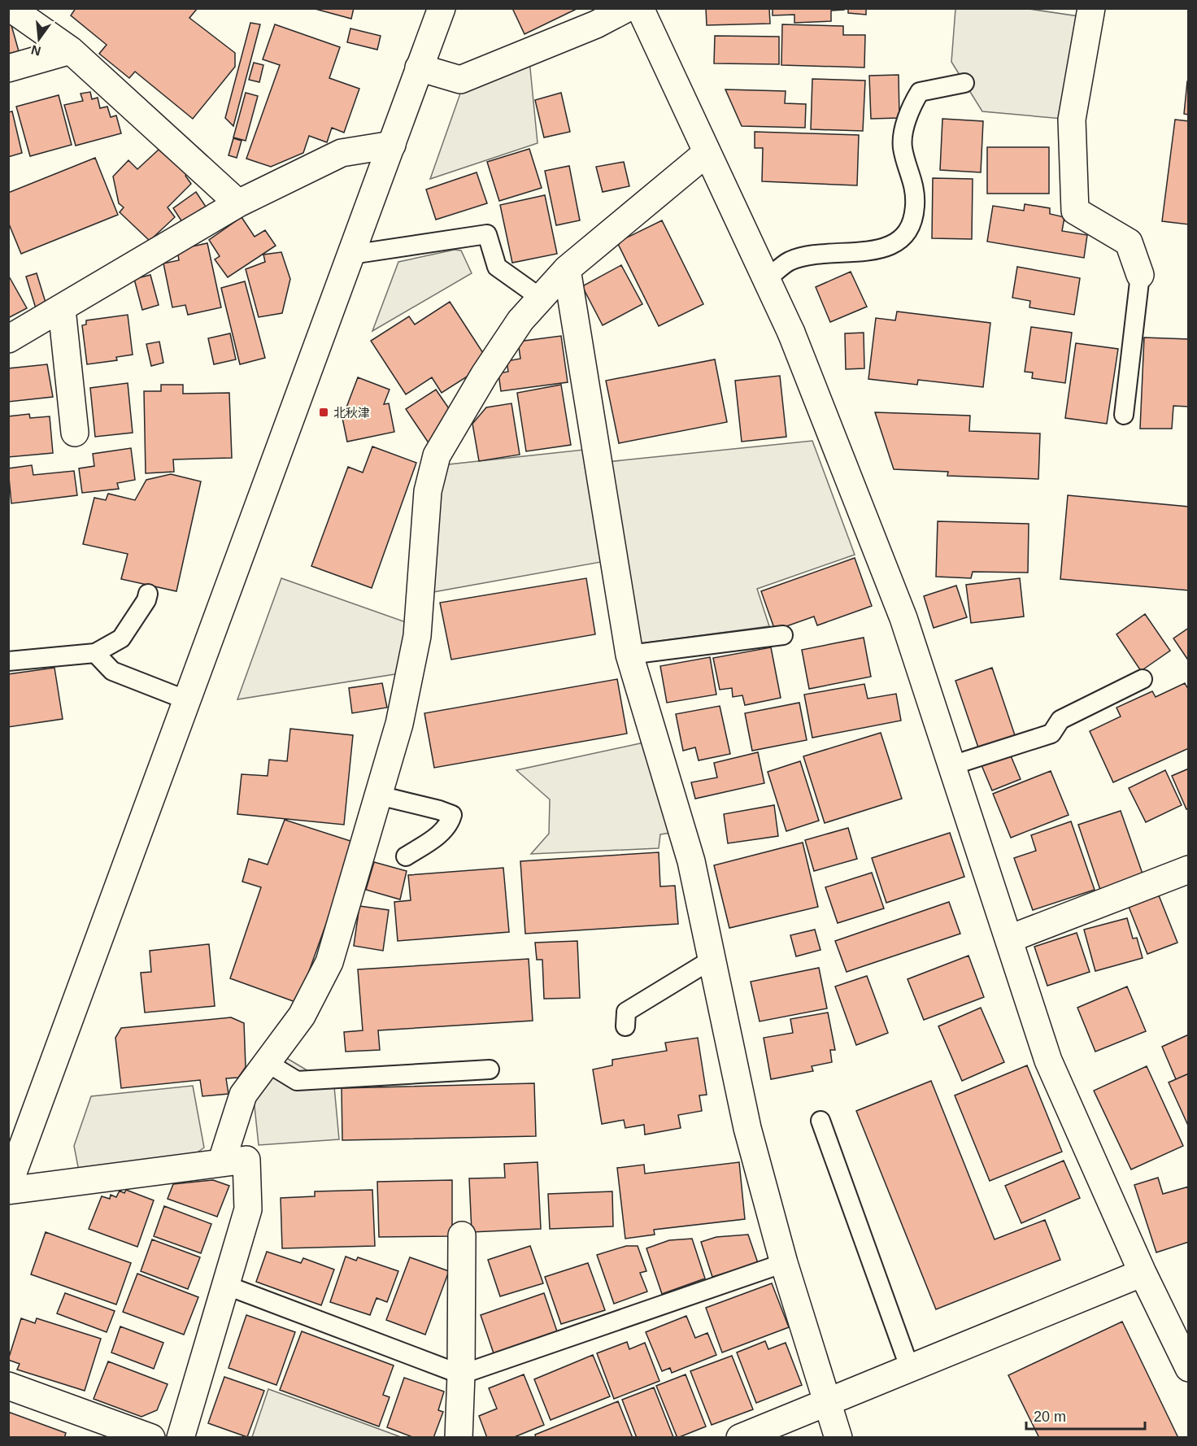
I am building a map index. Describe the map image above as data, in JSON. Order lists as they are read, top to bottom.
{
  "places": {
    "transit": ["北秋津"]
  },
  "scale_bar": "20 m",
  "north": "bottom"
}
